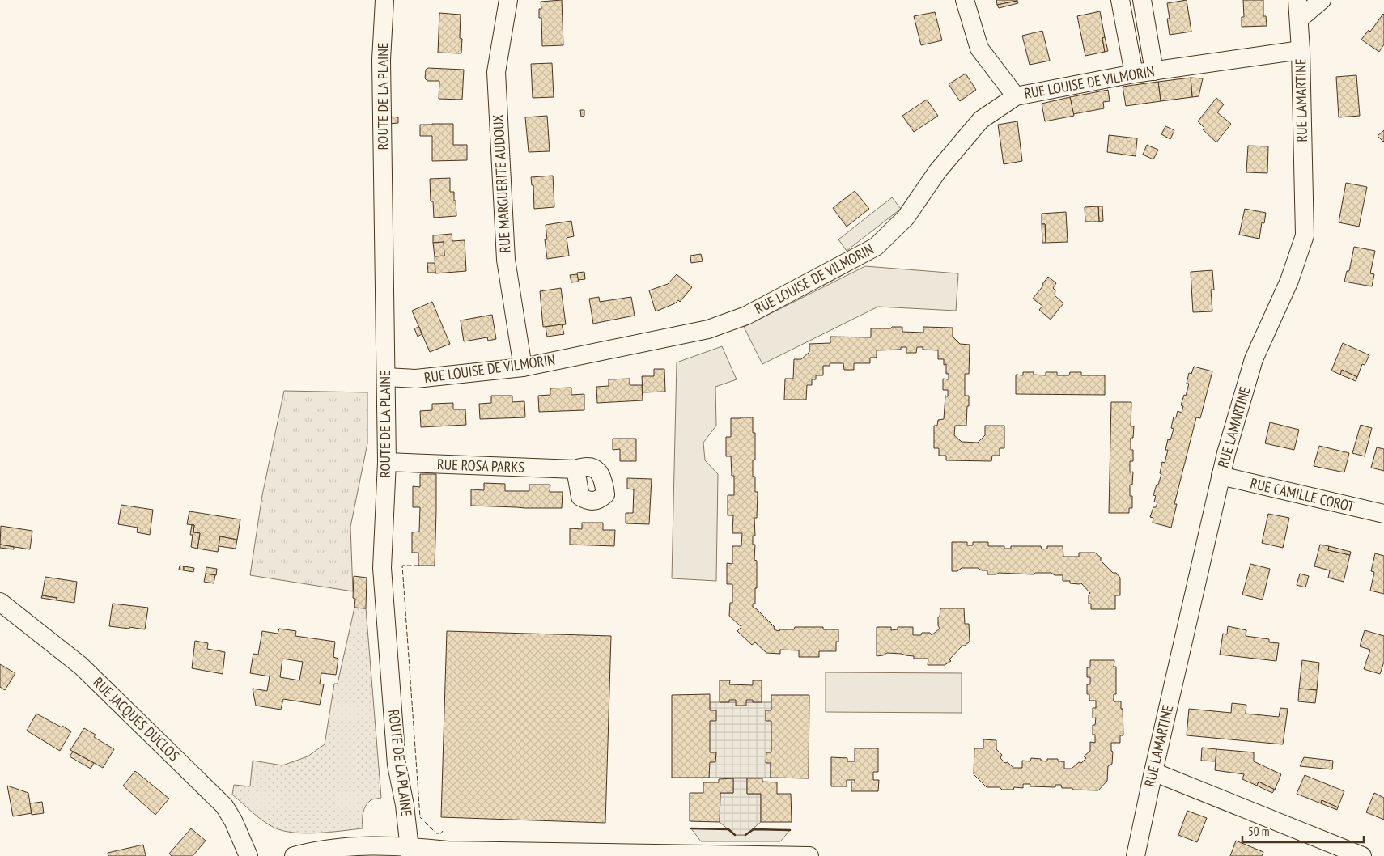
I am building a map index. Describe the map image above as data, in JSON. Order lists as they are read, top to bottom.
{
  "streets": {
    "street": [
      "RUE LOUISE DE VILMORIN",
      "ROUTE DE LA PLAINE",
      "RUE LAMARTINE",
      "RUE MARGUERITE AUDOUX",
      "RUE ROSA PARKS",
      "RUE CAMILLE COROT",
      "RUE JACQUES DUCLOS"
    ]
  },
  "crossings": [
    ["RUE LOUISE DE VILMORIN", "ROUTE DE LA PLAINE"],
    ["RUE LOUISE DE VILMORIN", "RUE LAMARTINE"],
    ["RUE LOUISE DE VILMORIN", "RUE MARGUERITE AUDOUX"],
    ["ROUTE DE LA PLAINE", "RUE ROSA PARKS"],
    ["RUE LAMARTINE", "RUE CAMILLE COROT"]
  ],
  "scale_bar": "50 m"
}
